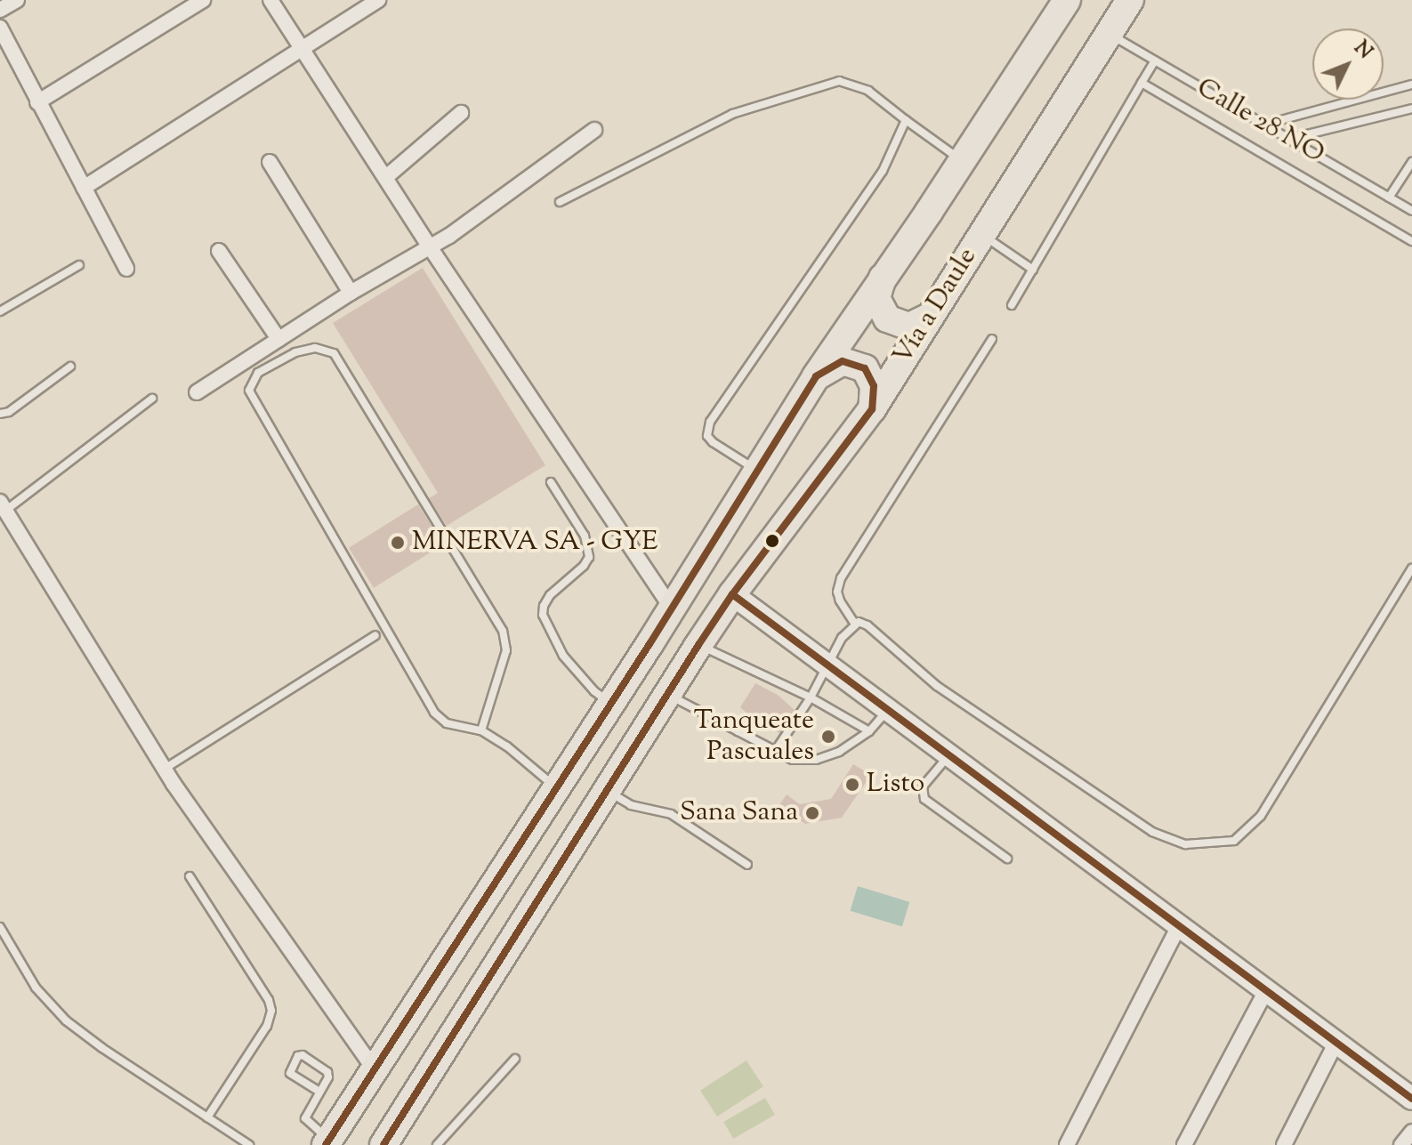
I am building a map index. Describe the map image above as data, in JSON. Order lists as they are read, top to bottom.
{
  "streets": {
    "highway": ["Vía a Daule"],
    "lane": ["Calle 28 NO"]
  },
  "crossings": [
    ["Calle 28 NO", "Vía a Daule"]
  ],
  "places": [
    "MINERVA SA - GYE",
    "Tanqueate Pascuales",
    "Listo",
    "Sana Sana"
  ],
  "north": "top right"
}
